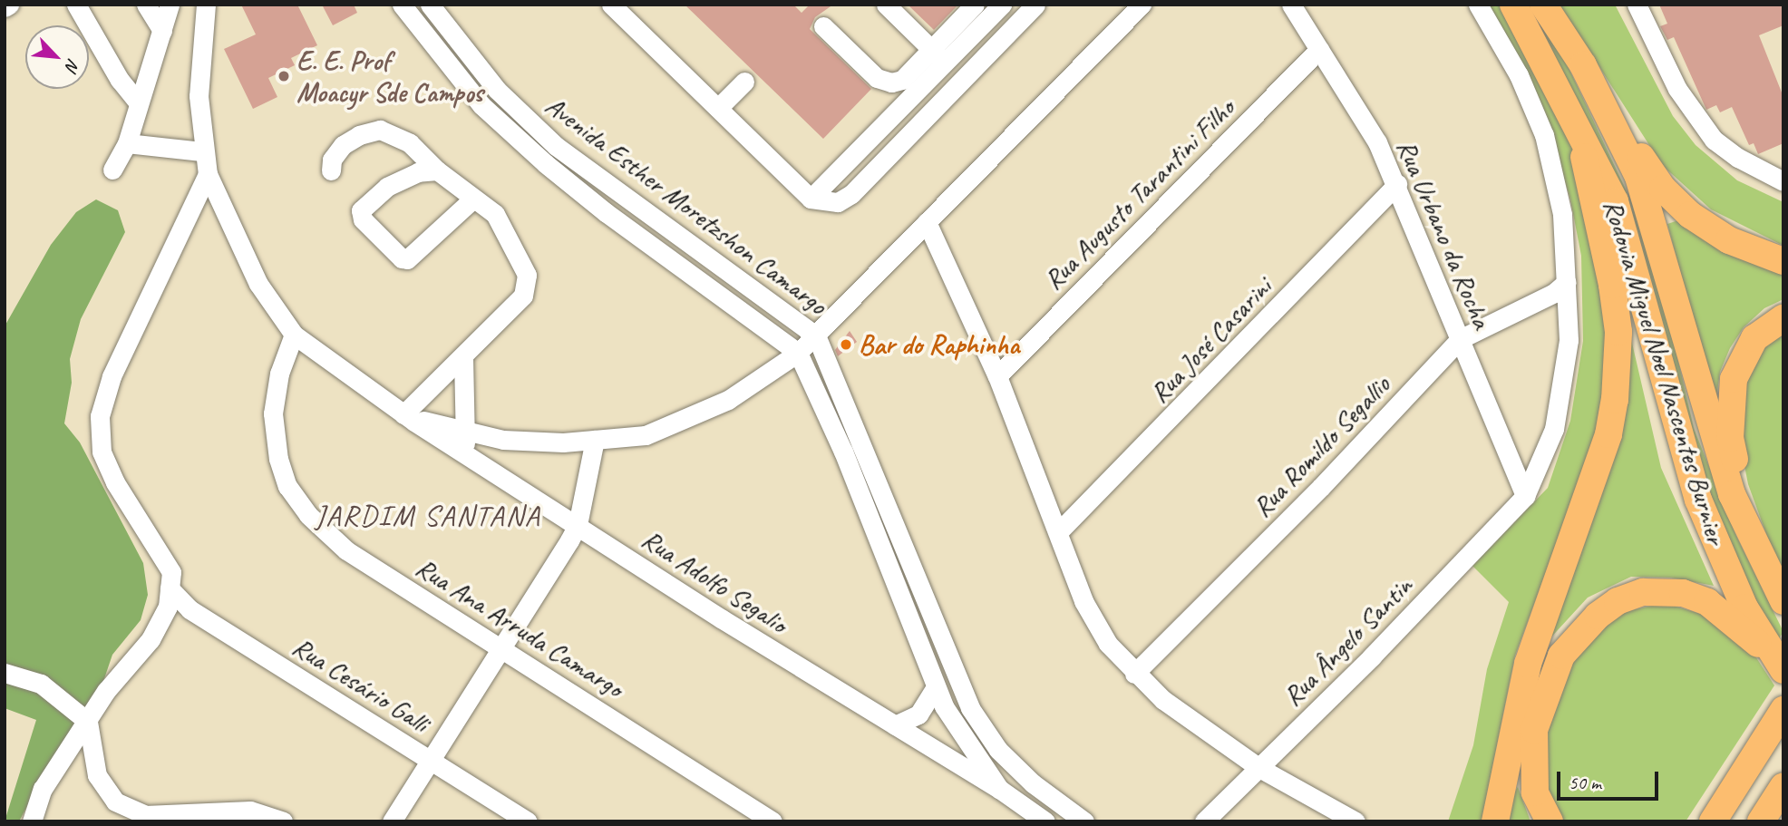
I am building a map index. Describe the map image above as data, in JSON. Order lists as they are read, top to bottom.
{
  "streets": {
    "highway": ["Rodovia Miguel Noel Nascentes Burnier"],
    "street": [
      "Rua Augusto Tarantini Filho",
      "Avenida Esther Moretzshon Camargo",
      "Rua Urbano da Rocha",
      "Rua José Casarini",
      "Rua Romildo Segallio",
      "Rua Adolfo Segalio",
      "Rua Ana Arruda Camargo",
      "Rua Ângelo Santin",
      "Rua Cesário Galli"
    ]
  },
  "crossings": [
    ["Rua Augusto Tarantini Filho", "Rua Urbano da Rocha"],
    ["Avenida Esther Moretzshon Camargo", "Rua Adolfo Segalio"],
    ["Rua Urbano da Rocha", "Rua José Casarini"],
    ["Rua Urbano da Rocha", "Rua Romildo Segallio"],
    ["Rua Urbano da Rocha", "Rua Ângelo Santin"],
    ["Rua Adolfo Segalio", "Rua Ana Arruda Camargo"]
  ],
  "districts": ["JARDIM SANTANA"],
  "places": ["E. E. Prof Moacyr Sde Campos", "Bar do Raphinha"],
  "scale_bar": "50 m",
  "north": "bottom right"
}
